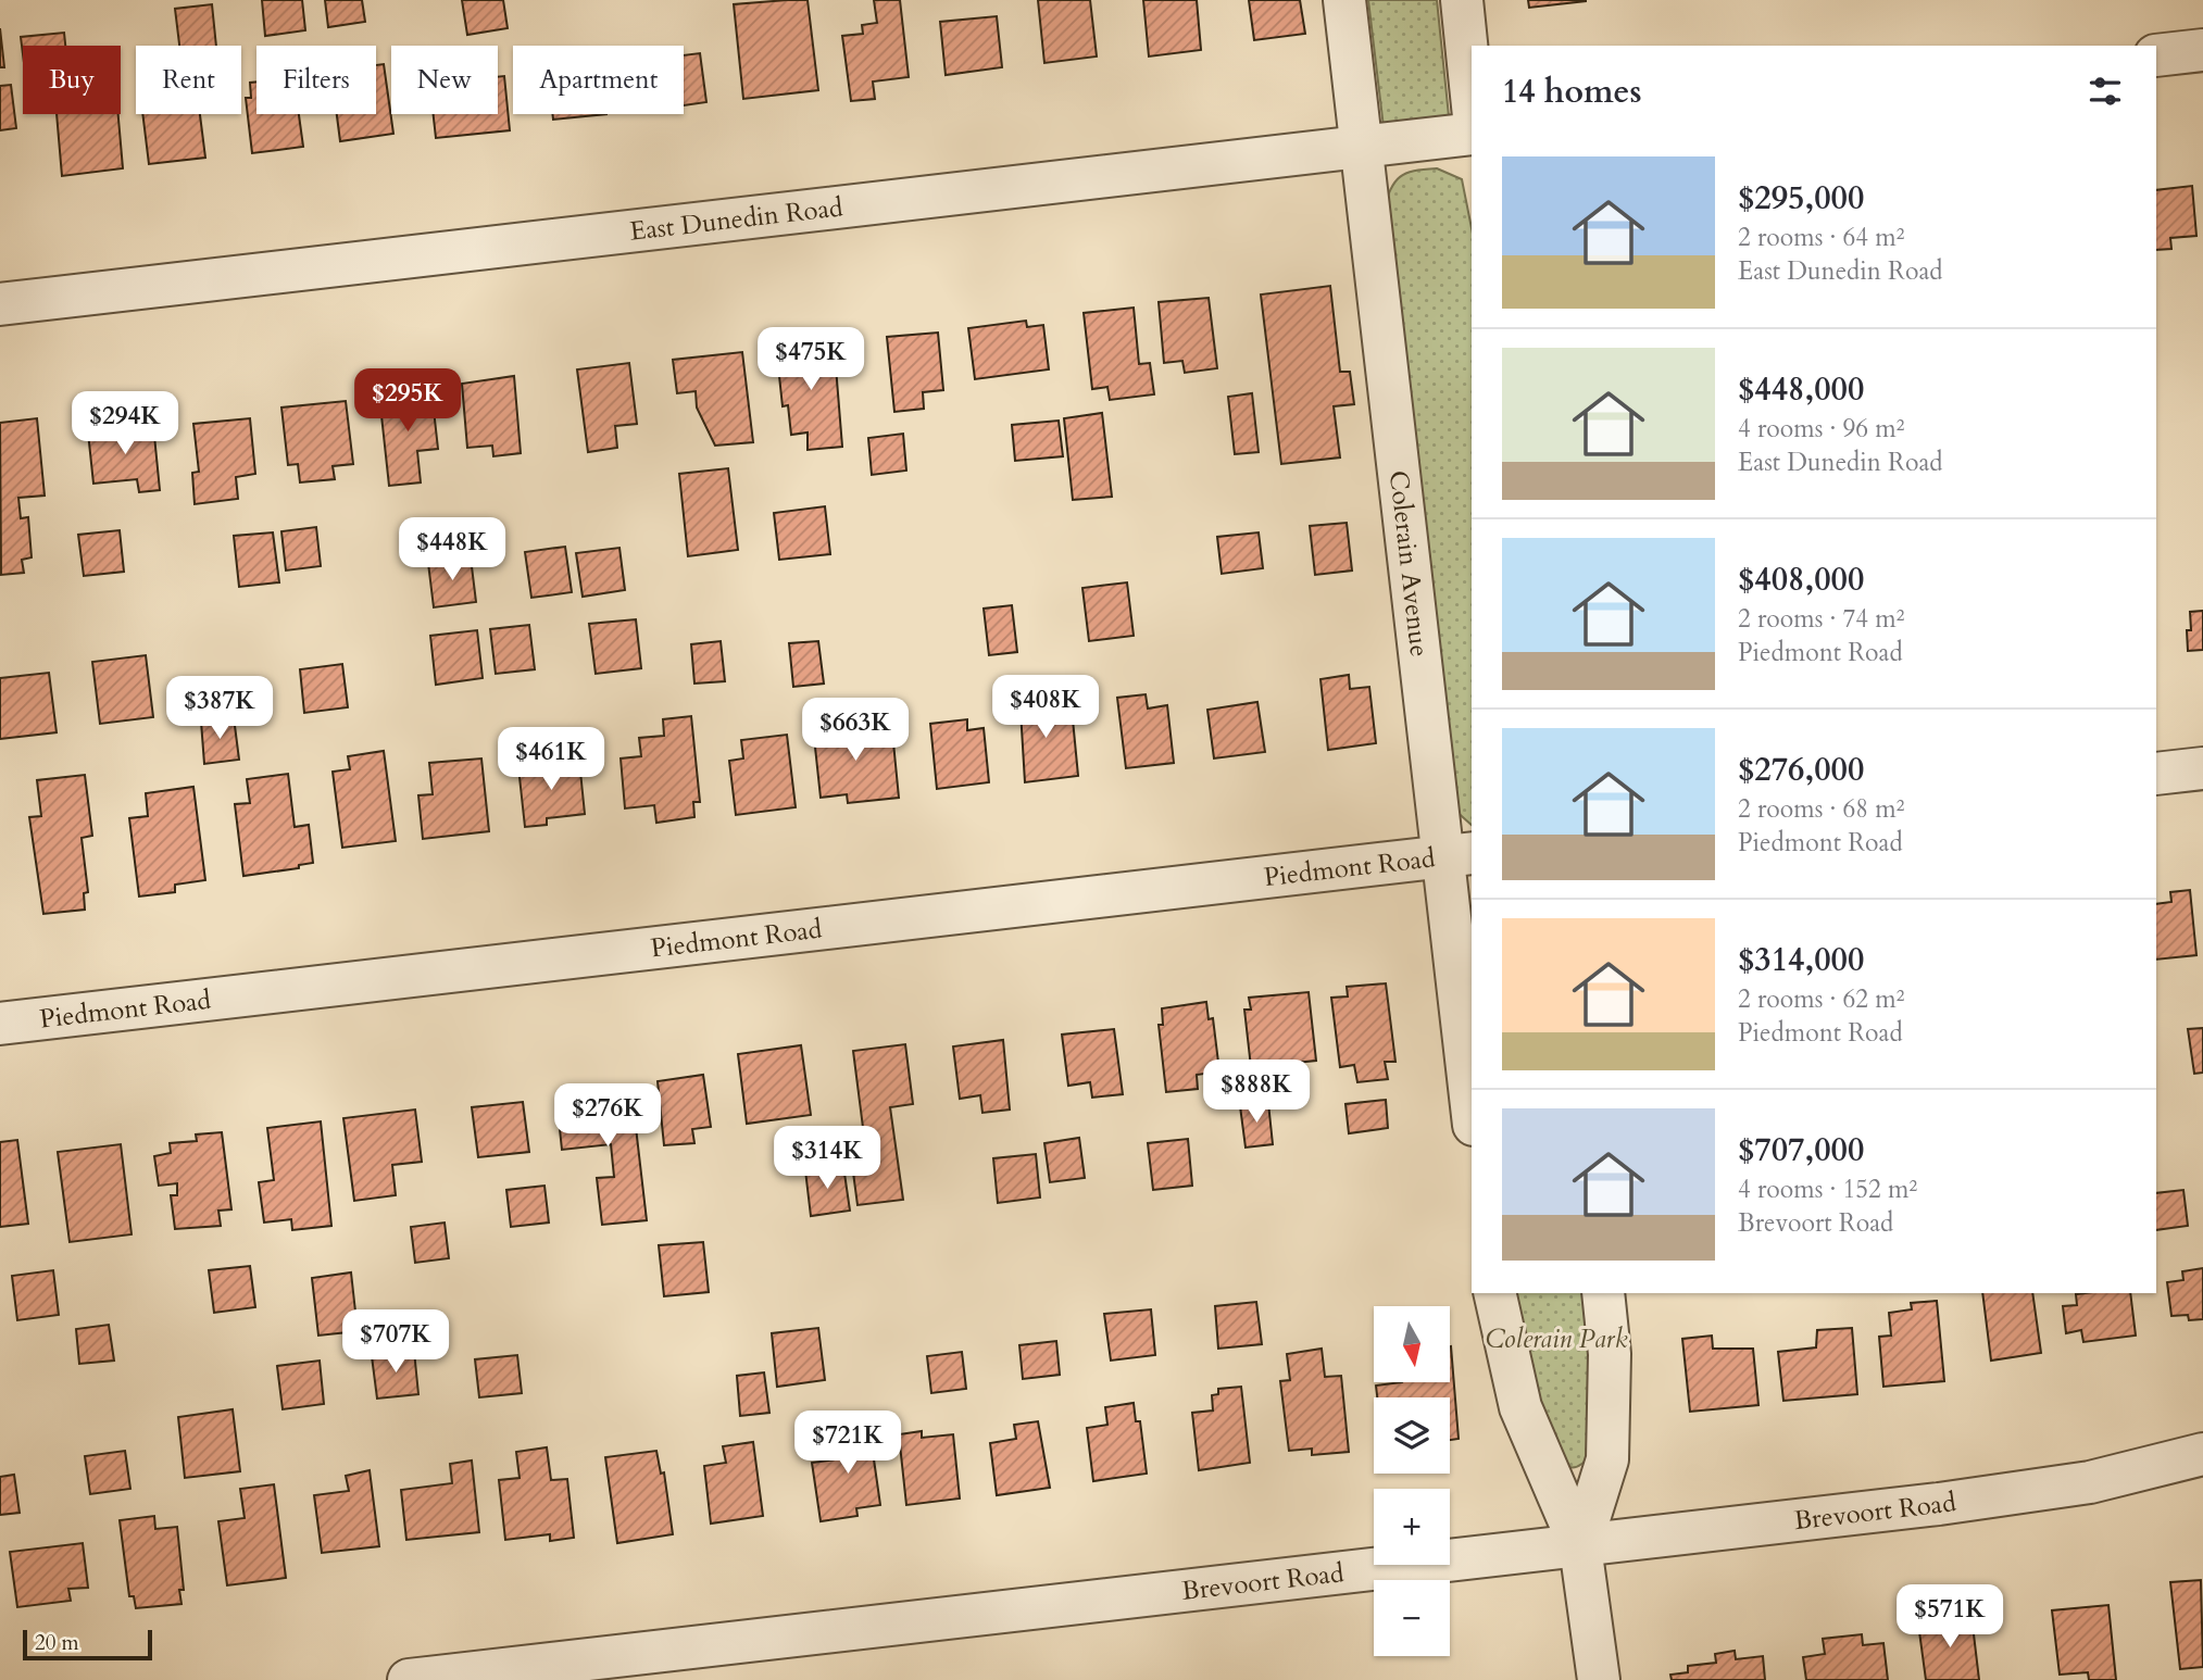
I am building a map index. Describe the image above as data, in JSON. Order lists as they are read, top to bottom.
{
  "streets": {
    "street": [
      "East Dunedin Road",
      "Colerain Avenue",
      "Piedmont Road",
      "Brevoort Road"
    ]
  },
  "crossings": [
    ["East Dunedin Road", "Colerain Avenue"],
    ["Colerain Avenue", "Piedmont Road"]
  ],
  "parks": ["Colerain Park"],
  "scale_bar": "20 m",
  "north": "bottom",
  "page": {
    "chip": [
      "Buy",
      "Rent",
      "Filters",
      "New",
      "Apartment"
    ],
    "heading": "14 homes",
    "list": [
      {
        "name": "$295,000",
        "note": "2 rooms · 64 m² · East Dunedin Road"
      },
      {
        "name": "$448,000",
        "note": "4 rooms · 96 m² · East Dunedin Road"
      },
      {
        "name": "$408,000",
        "note": "2 rooms · 74 m² · Piedmont Road"
      },
      {
        "name": "$276,000",
        "note": "2 rooms · 68 m² · Piedmont Road"
      },
      {
        "name": "$314,000",
        "note": "2 rooms · 62 m² · Piedmont Road"
      },
      {
        "name": "$707,000",
        "note": "4 rooms · 152 m² · Brevoort Road"
      }
    ],
    "price": [
      "$475K",
      "$295K",
      "$294K",
      "$448K",
      "$408K",
      "$387K",
      "$663K",
      "$461K",
      "$888K",
      "$276K",
      "$314K",
      "$707K",
      "$721K",
      "$571K"
    ],
    "map_buttons": ["+", "−"],
    "scale": "20 m"
  }
}
